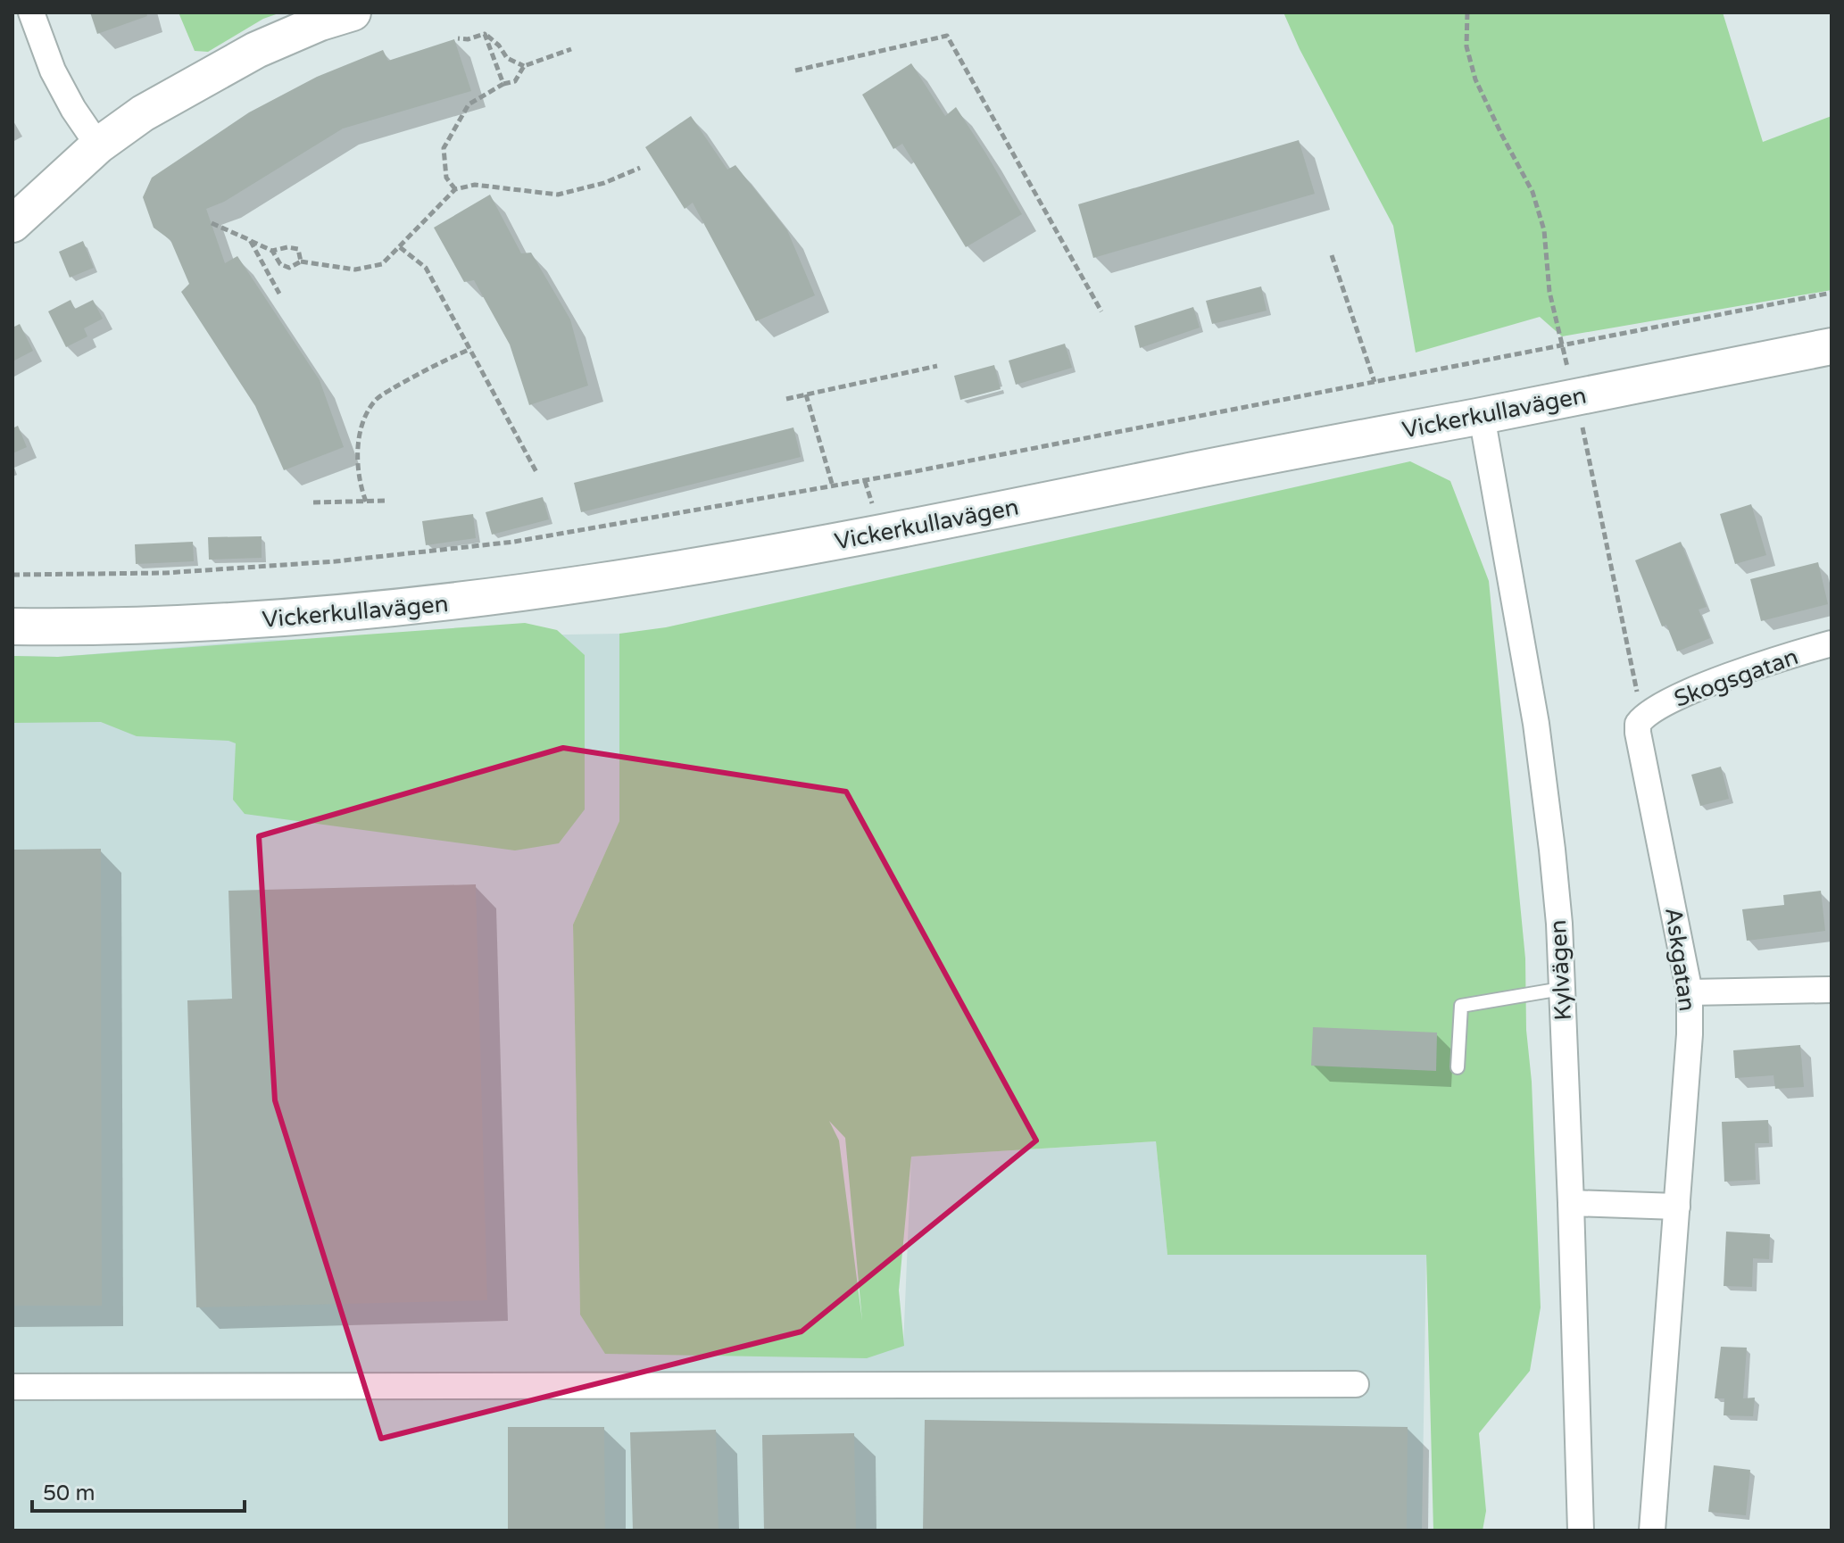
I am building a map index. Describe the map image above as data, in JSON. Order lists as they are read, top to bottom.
{
  "streets": {
    "main road": ["Vickerkullavägen"],
    "street": ["Skogsgatan", "Askgatan", "Kylvägen"]
  },
  "crossings": [
    ["Vickerkullavägen", "Kylvägen"],
    ["Skogsgatan", "Askgatan"]
  ],
  "scale_bar": "50 m"
}
